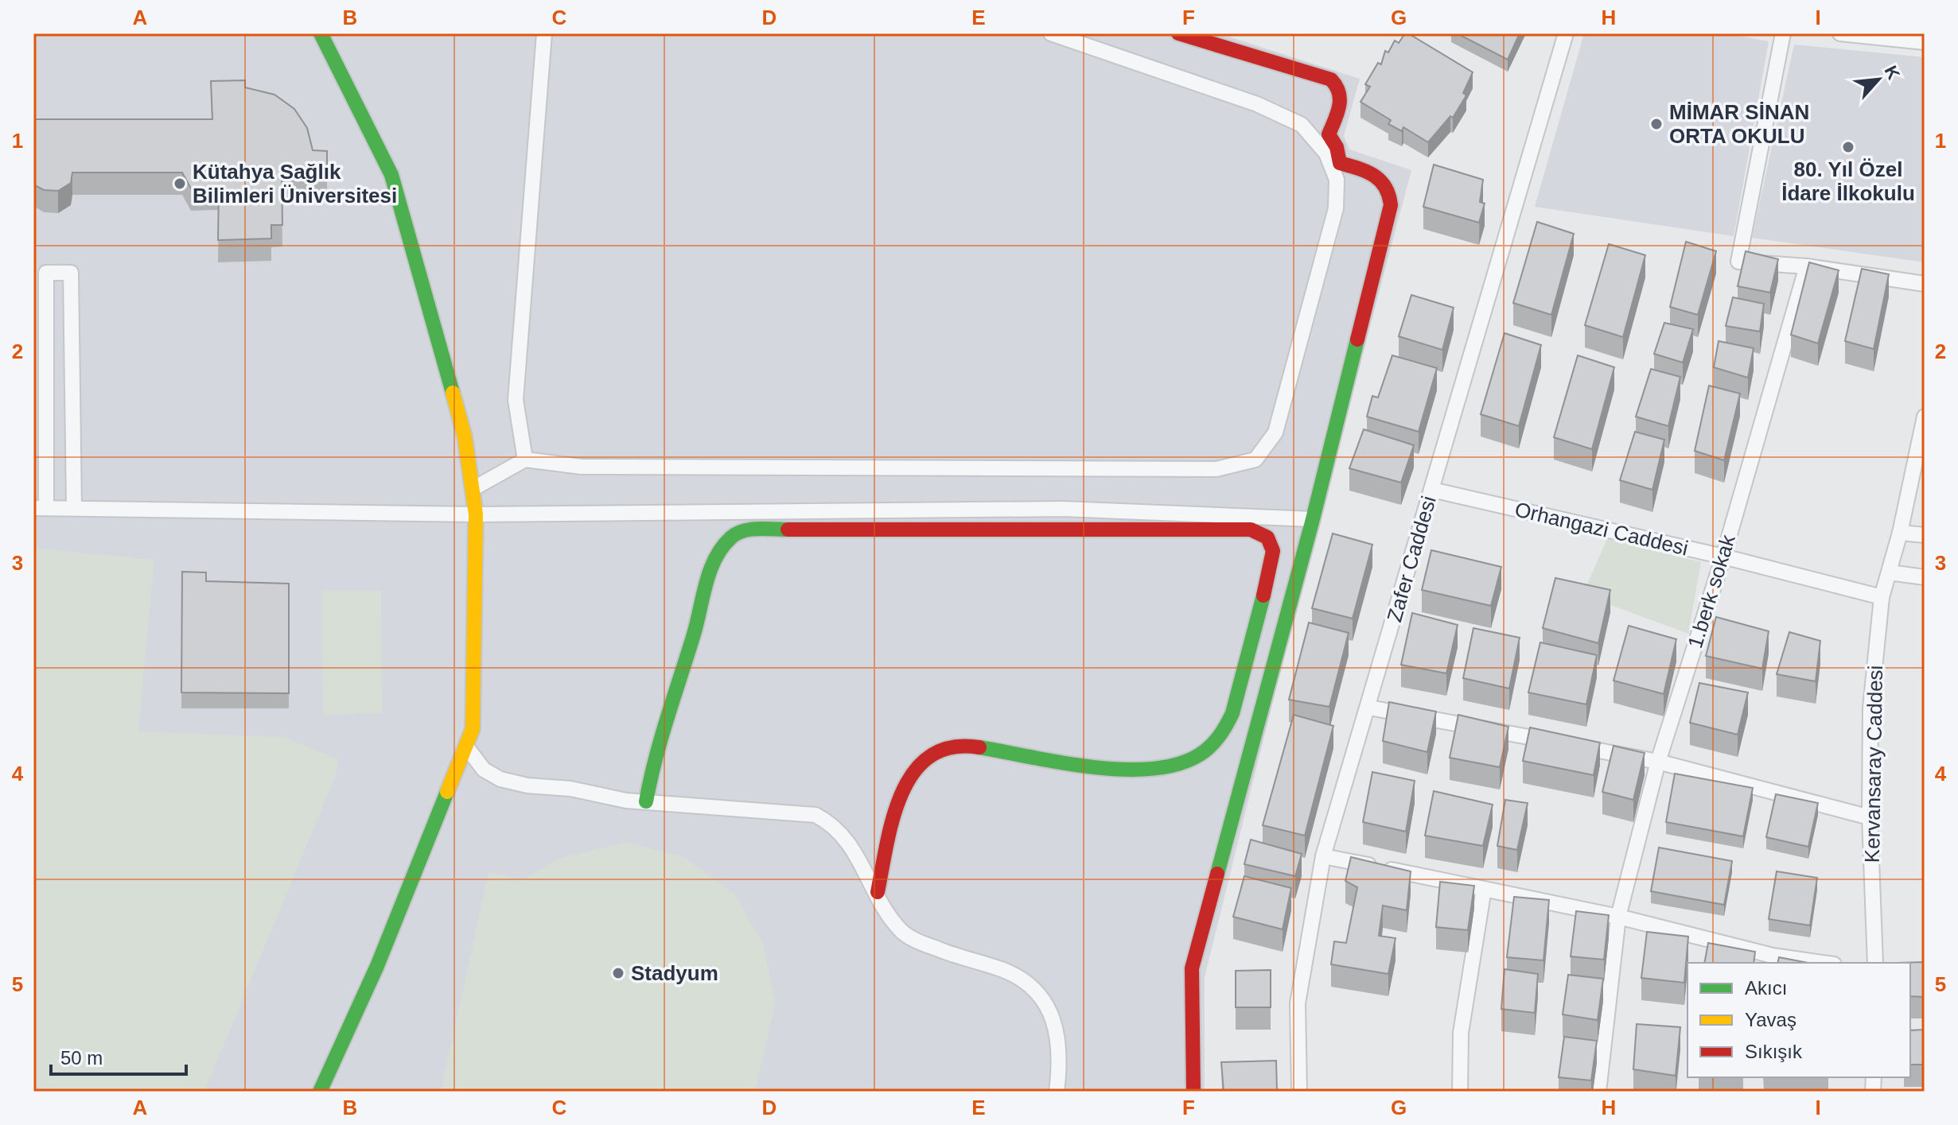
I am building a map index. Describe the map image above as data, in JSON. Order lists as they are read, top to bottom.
{
  "streets": {
    "street": [
      "Orhangazi Caddesi",
      "Zafer Caddesi",
      "1.berk sokak",
      "Kervansaray Caddesi"
    ]
  },
  "crossings": [
    ["Orhangazi Caddesi", "Zafer Caddesi"],
    ["Orhangazi Caddesi", "1.berk sokak"],
    ["Orhangazi Caddesi", "Kervansaray Caddesi"]
  ],
  "places": [
    "MİMAR SİNAN ORTA OKULU",
    "80. Yıl Özel İdare İlkokulu",
    "Kütahya Sağlık Bilimleri Üniversitesi",
    "Stadyum"
  ],
  "legend": ["Akıcı", "Yavaş", "Sıkışık"],
  "scale_bar": "50 m",
  "north": "top right",
  "grid": {
    "columns": [
      "A",
      "B",
      "C",
      "D",
      "E",
      "F",
      "G",
      "H",
      "I"
    ],
    "rows": [
      "1",
      "2",
      "3",
      "4",
      "5"
    ]
  }
}
